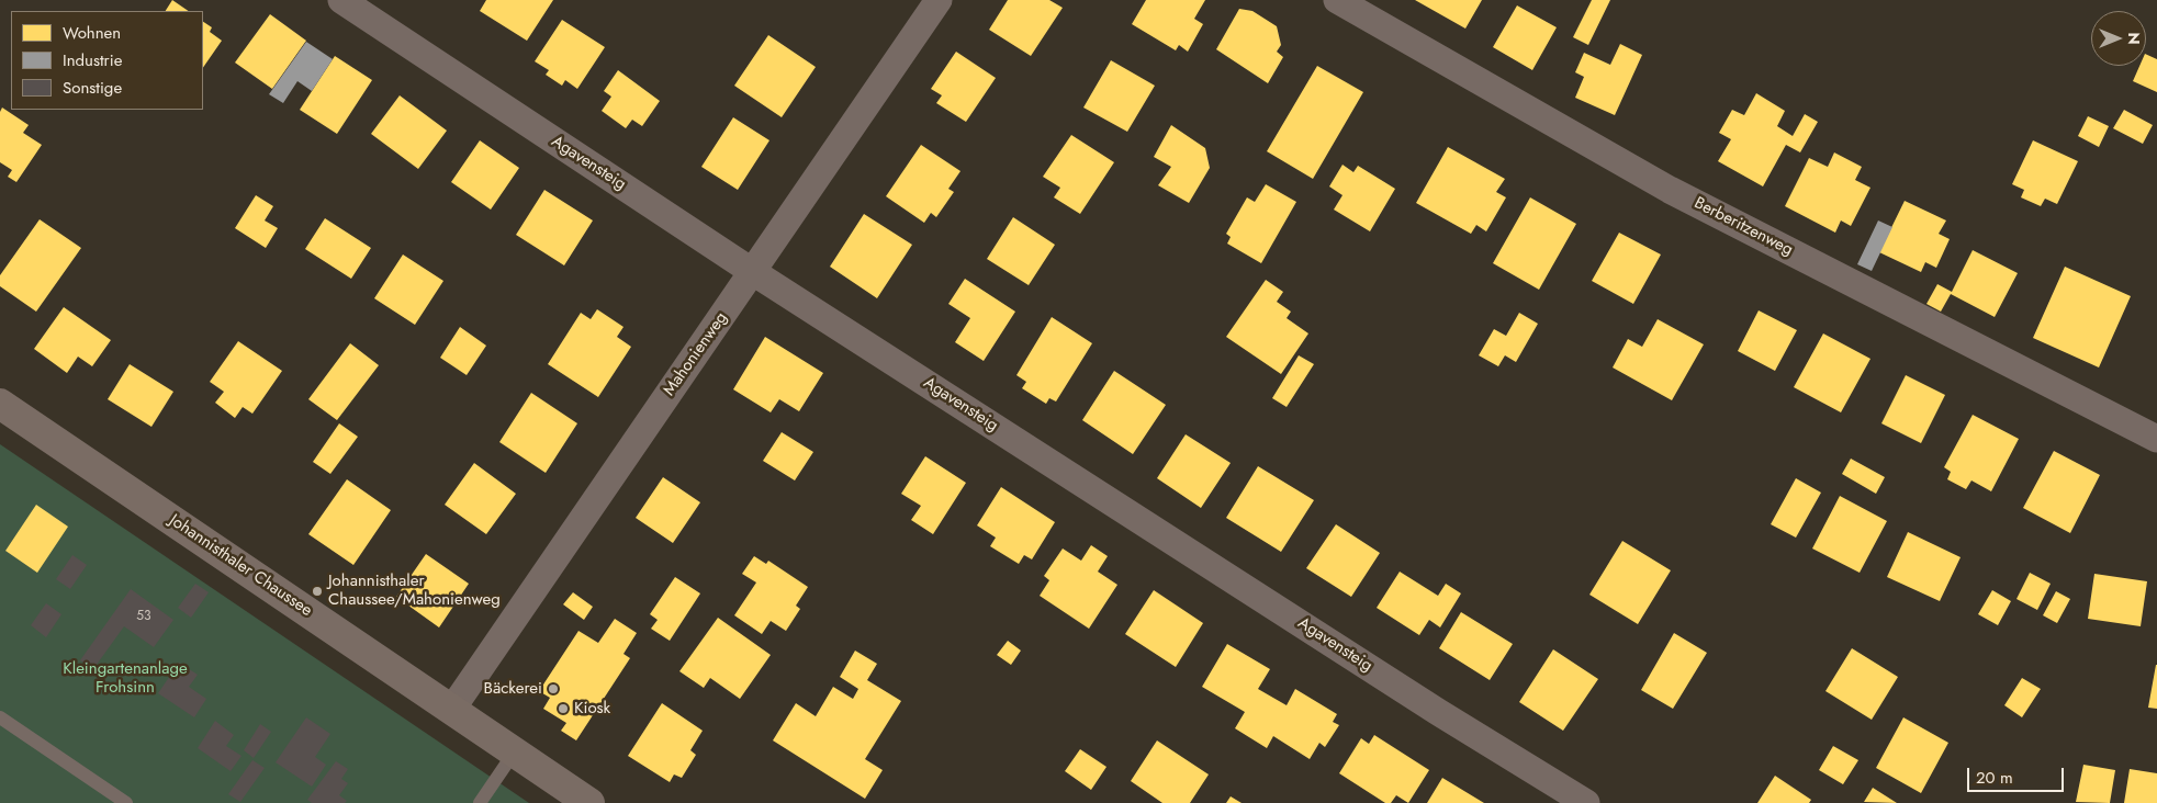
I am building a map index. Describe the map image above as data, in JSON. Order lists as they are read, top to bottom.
{
  "streets": {
    "street": [
      "Agavensteig",
      "Berberitzenweg",
      "Mahonienweg",
      "Johannisthaler Chaussee"
    ]
  },
  "crossings": [
    ["Agavensteig", "Mahonienweg"],
    ["Mahonienweg", "Johannisthaler Chaussee"]
  ],
  "parks": ["Kleingartenanlage Frohsinn"],
  "places": ["Johannisthaler Chaussee/Mahonienweg", "Bäckerei", "Kiosk"],
  "house_numbers": ["53"],
  "legend": ["Wohnen", "Industrie", "Sonstige"],
  "scale_bar": "20 m",
  "north": "right"
}
